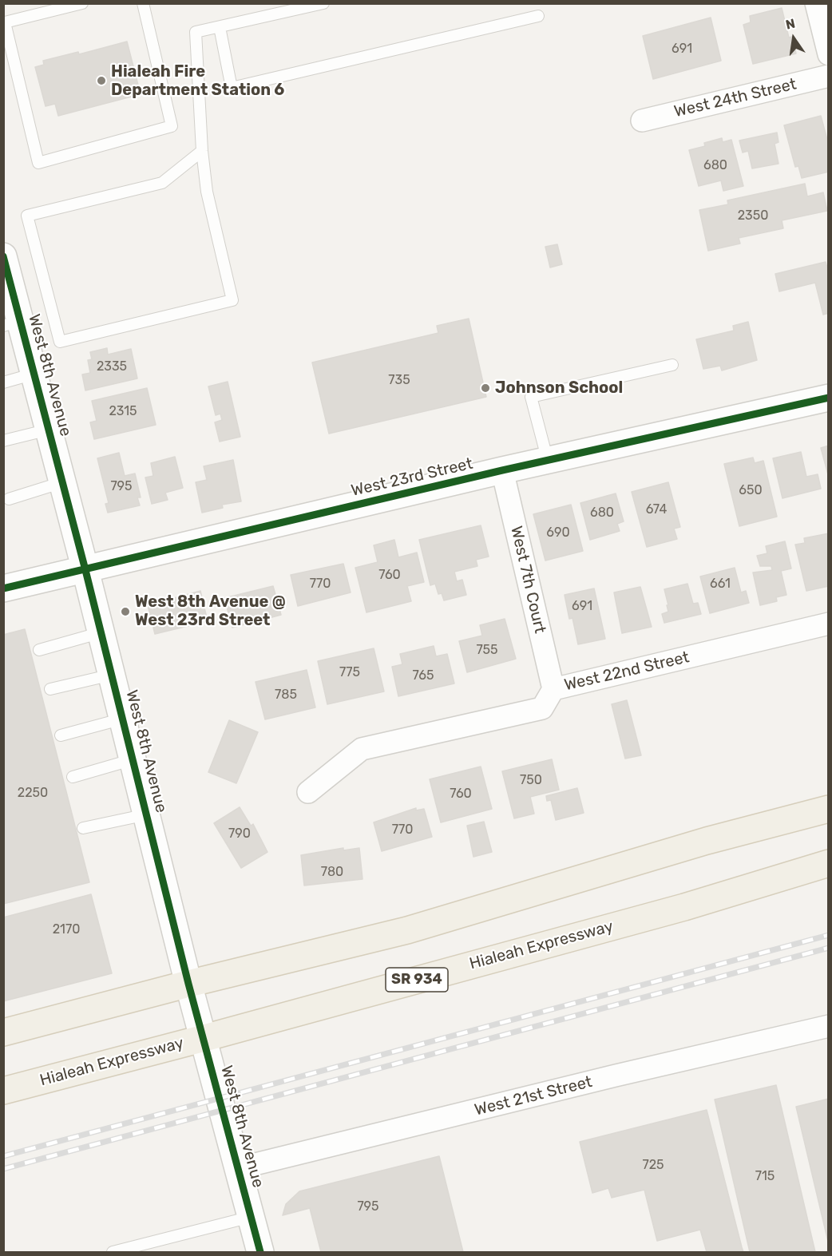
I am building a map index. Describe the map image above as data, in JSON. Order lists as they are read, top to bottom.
{
  "streets": {
    "main road": ["Hialeah Expressway", "SR 934"],
    "street": [
      "West 24th Street",
      "West 8th Avenue",
      "West 23rd Street",
      "West 7th Court",
      "West 22nd Street",
      "West 21st Street"
    ]
  },
  "crossings": [
    ["West 8th Avenue", "West 23rd Street"],
    ["West 8th Avenue", "Hialeah Expressway"],
    ["West 8th Avenue", "West 21st Street"],
    ["West 23rd Street", "West 7th Court"],
    ["West 7th Court", "West 22nd Street"]
  ],
  "places": ["Hialeah Fire Department Station 6", "Johnson School", "West 8th Avenue @ West 23rd Street"],
  "house_numbers": [
    "691",
    "680",
    "2350",
    "2335",
    "735",
    "2315",
    "795",
    "650",
    "674",
    "680",
    "690",
    "760",
    "770",
    "661",
    "691",
    "755",
    "775",
    "765",
    "785",
    "750",
    "2250",
    "760",
    "770",
    "790",
    "780",
    "2170",
    "725",
    "715",
    "795"
  ],
  "north": "top"
}
